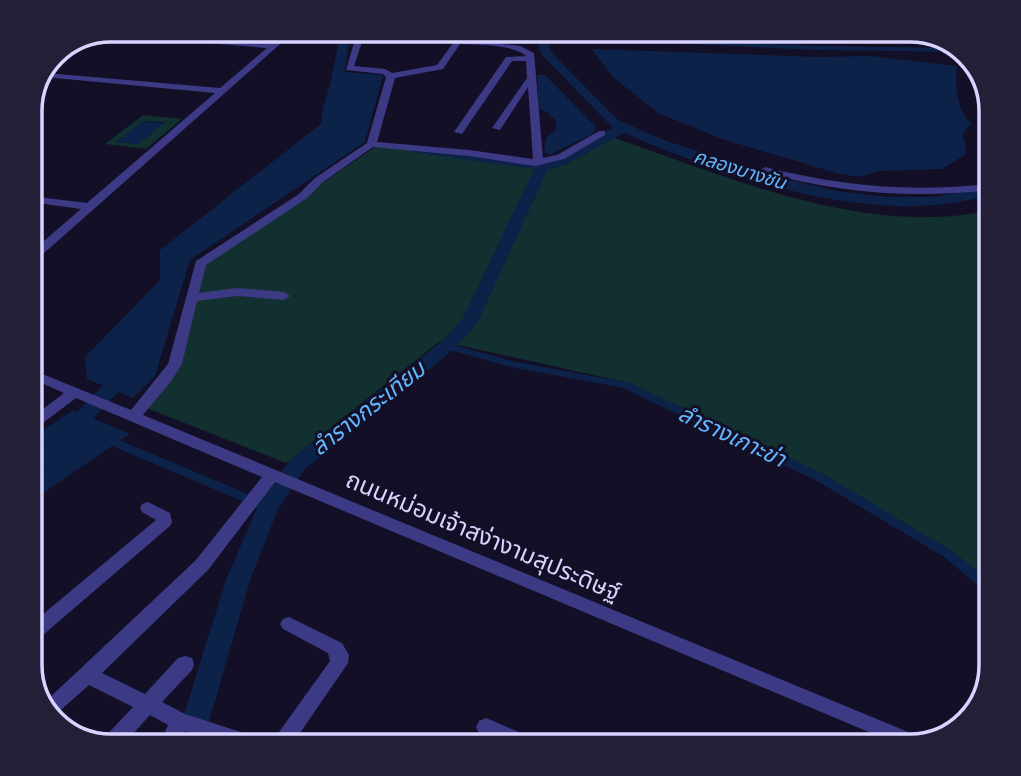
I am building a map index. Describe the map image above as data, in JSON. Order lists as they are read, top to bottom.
{
  "streets": {
    "street": ["ถนนหม่อมเจ้าสง่างามสุประดิษฐ์"]
  },
  "water": ["คลองบางชัน", "ลำรางกระเทียม", "ลำรางเกาะข่า"]
}
